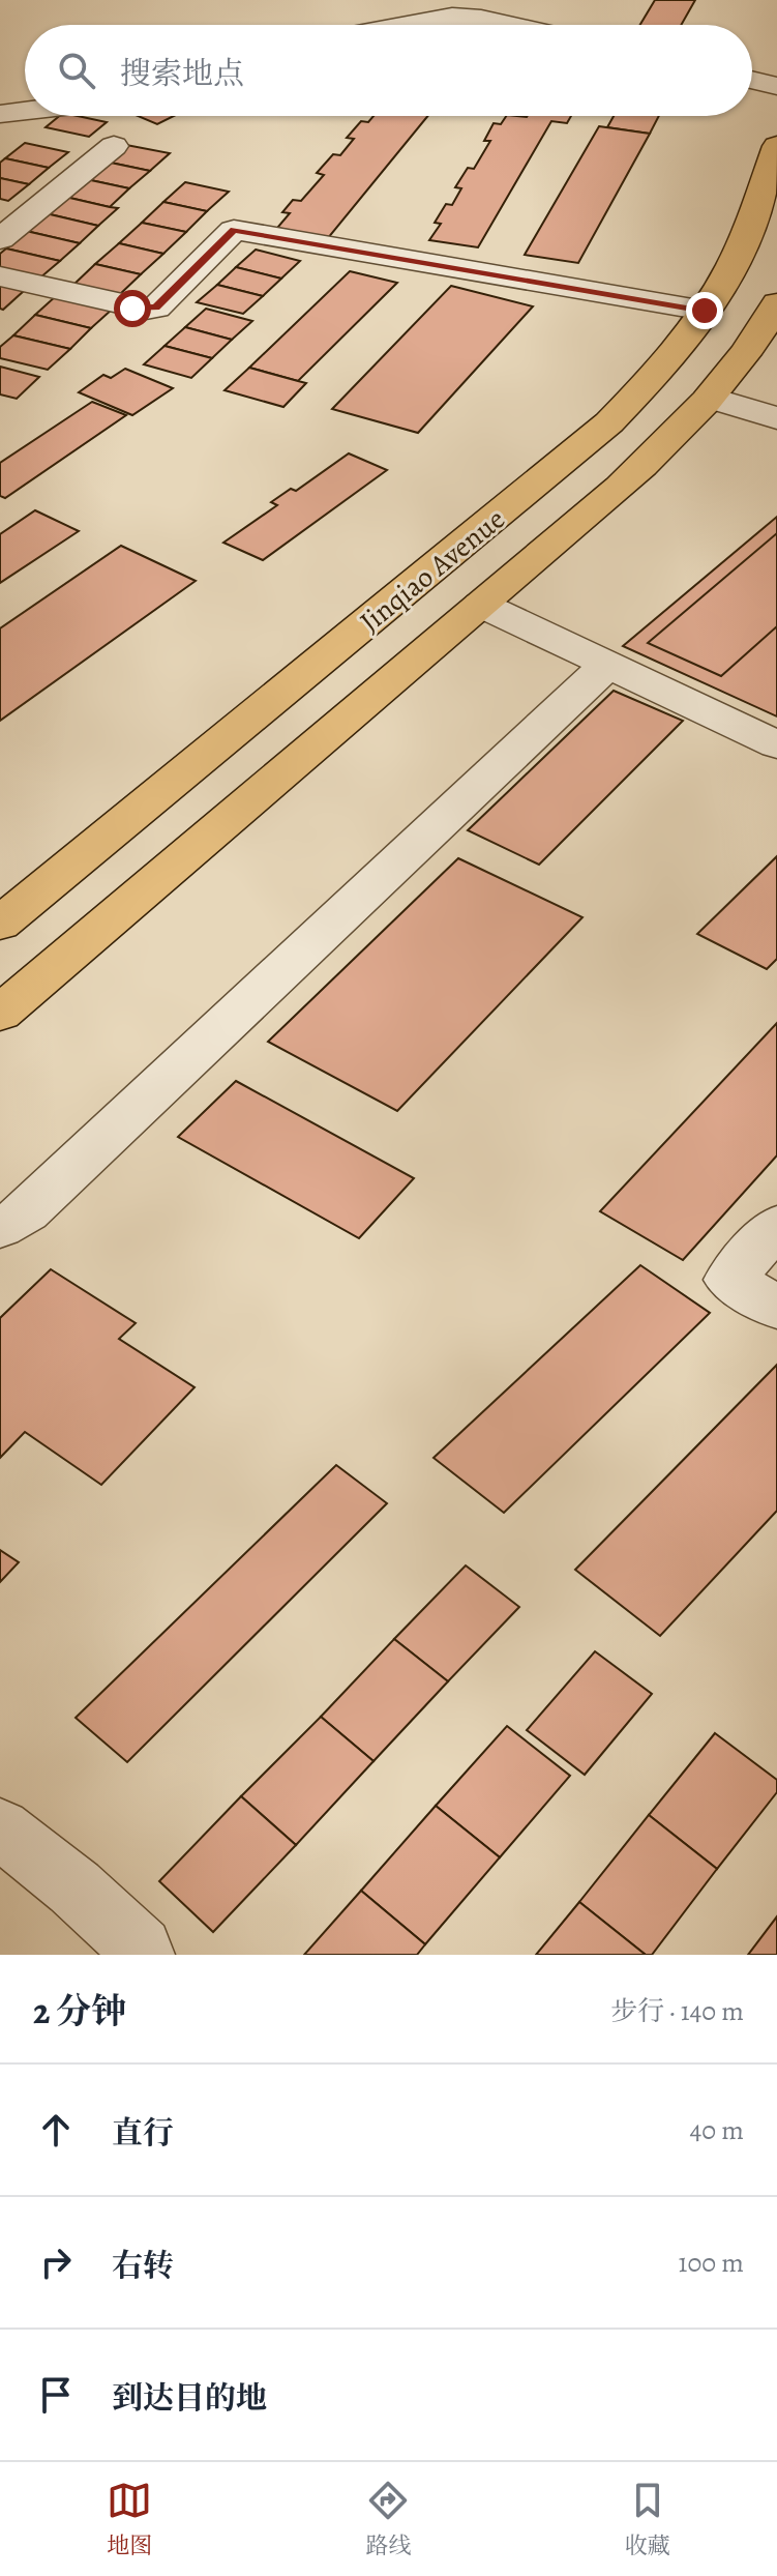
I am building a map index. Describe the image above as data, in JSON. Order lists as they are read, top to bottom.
{
  "streets": {
    "highway": ["Jinqiao Avenue"]
  },
  "page": {
    "search": "搜索地点",
    "heading": ["2 分钟", "步行 · 140 m"],
    "list": [
      ["直行", "40 m"],
      ["右转", "100 m"],
      "到达目的地"
    ],
    "nav": ["地图", "路线", "收藏"]
  }
}
